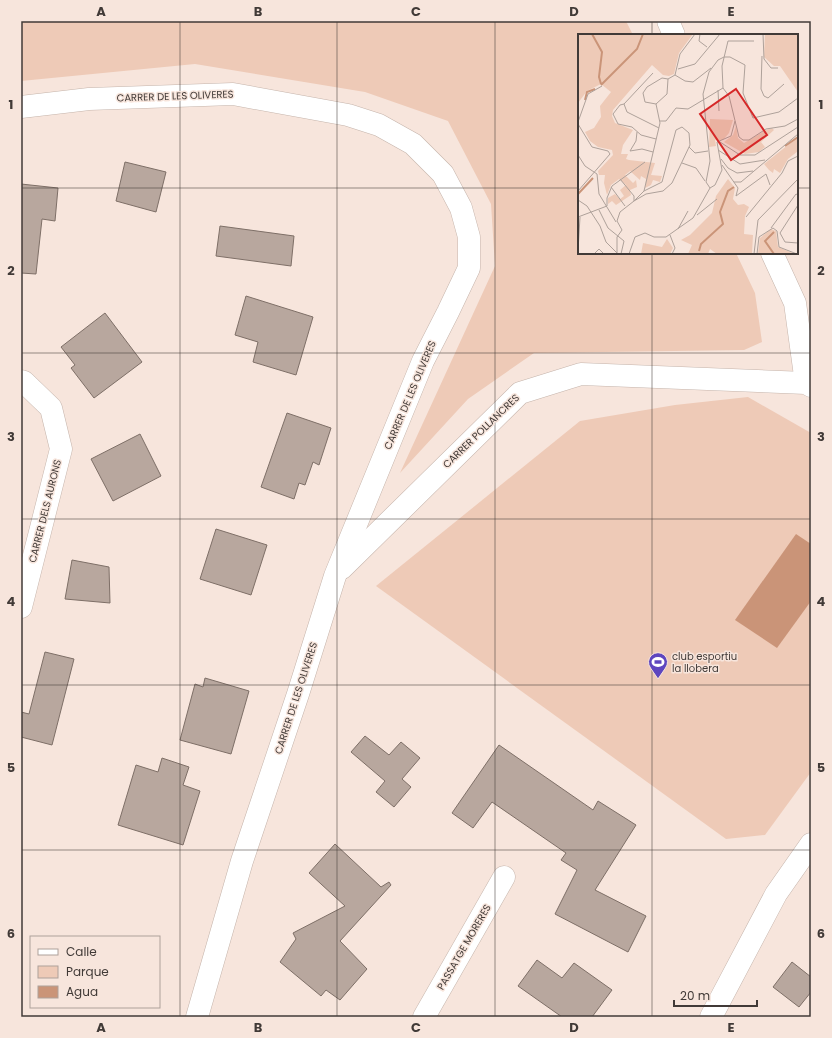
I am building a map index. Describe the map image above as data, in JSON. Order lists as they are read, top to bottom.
{
  "streets": {
    "street": [
      "CARRER DE LES OLIVERES",
      "CARRER POLLANCRES",
      "CARRER DELS AURONS",
      "PASSATGE MORERES"
    ]
  },
  "crossings": [
    ["CARRER DE LES OLIVERES", "CARRER POLLANCRES"]
  ],
  "places": {
    "sports": ["club esportiu la llobera"]
  },
  "legend": ["Calle", "Parque", "Agua"],
  "scale_bar": "20 m",
  "grid": {
    "columns": [
      "A",
      "B",
      "C",
      "D",
      "E"
    ],
    "rows": [
      "1",
      "2",
      "3",
      "4",
      "5",
      "6"
    ]
  }
}
